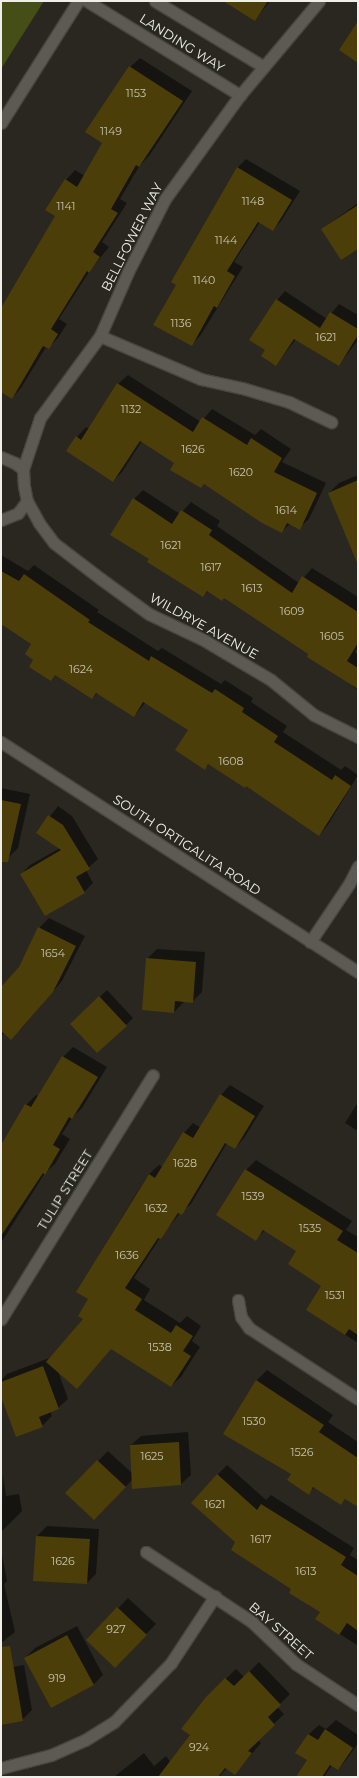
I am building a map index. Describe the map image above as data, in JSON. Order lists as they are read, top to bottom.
{
  "streets": {
    "street": [
      "LANDING WAY",
      "BELLFOWER WAY",
      "WILDRYE AVENUE",
      "SOUTH ORTIGALITA ROAD",
      "TULIP STREET",
      "BAY STREET"
    ]
  },
  "crossings": [
    ["LANDING WAY", "BELLFOWER WAY"],
    ["BELLFOWER WAY", "WILDRYE AVENUE"]
  ],
  "house_numbers": [
    "1153",
    "1149",
    "1148",
    "1141",
    "1144",
    "1140",
    "1136",
    "1621",
    "1132",
    "1626",
    "1620",
    "1614",
    "1621",
    "1617",
    "1613",
    "1609",
    "1605",
    "1624",
    "1608",
    "1654",
    "1628",
    "1539",
    "1632",
    "1535",
    "1636",
    "1531",
    "1538",
    "1530",
    "1526",
    "1625",
    "1621",
    "1617",
    "1626",
    "1613",
    "927",
    "919",
    "924"
  ]
}
